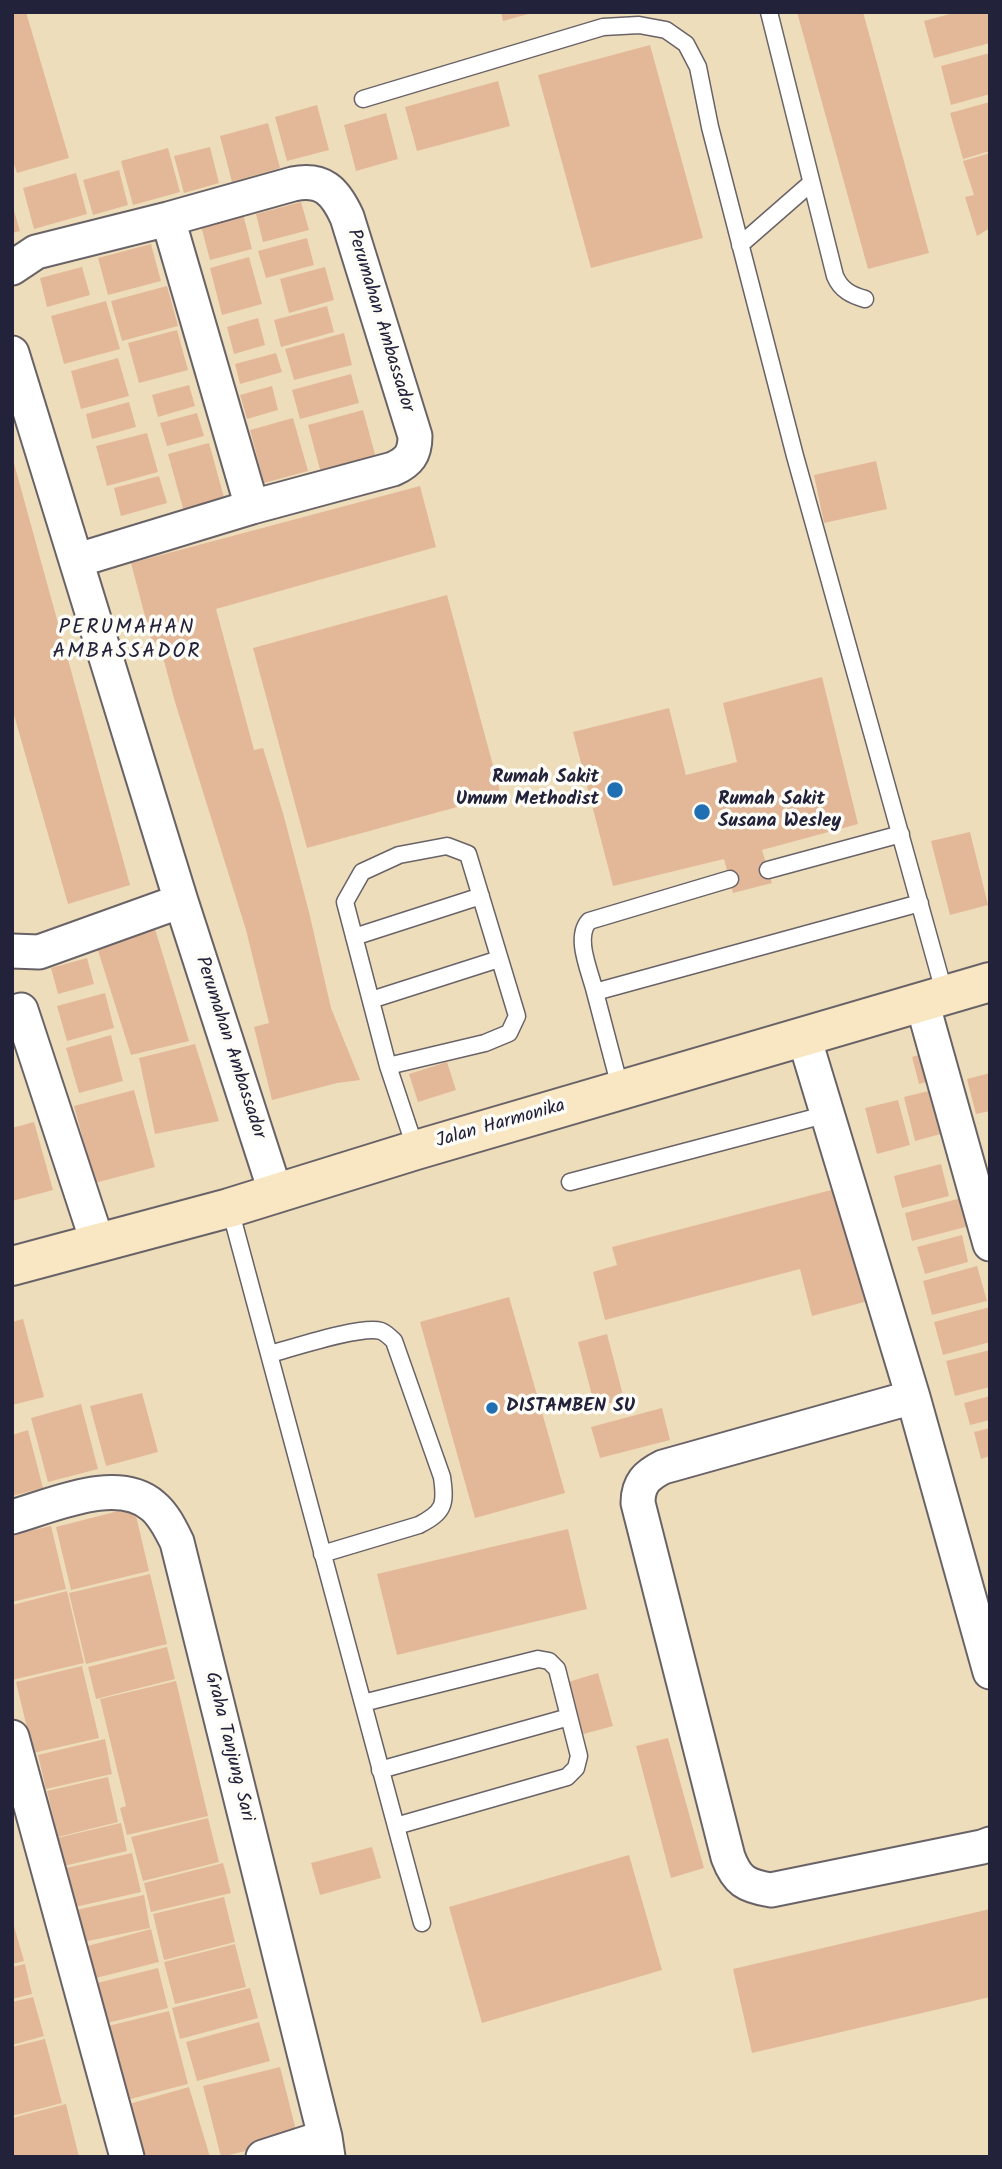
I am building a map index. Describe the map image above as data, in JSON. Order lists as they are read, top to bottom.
{
  "streets": {
    "street": ["Perumahan Ambassador", "Jalan Harmonika", "Graha Tanjung Sari"]
  },
  "crossings": [
    ["Perumahan Ambassador", "Jalan Harmonika"]
  ],
  "districts": ["PERUMAHAN AMBASSADOR"],
  "places": ["Rumah Sakit Umum Methodist", "Rumah Sakit Susana Wesley", "DISTAMBEN SU"]
}
